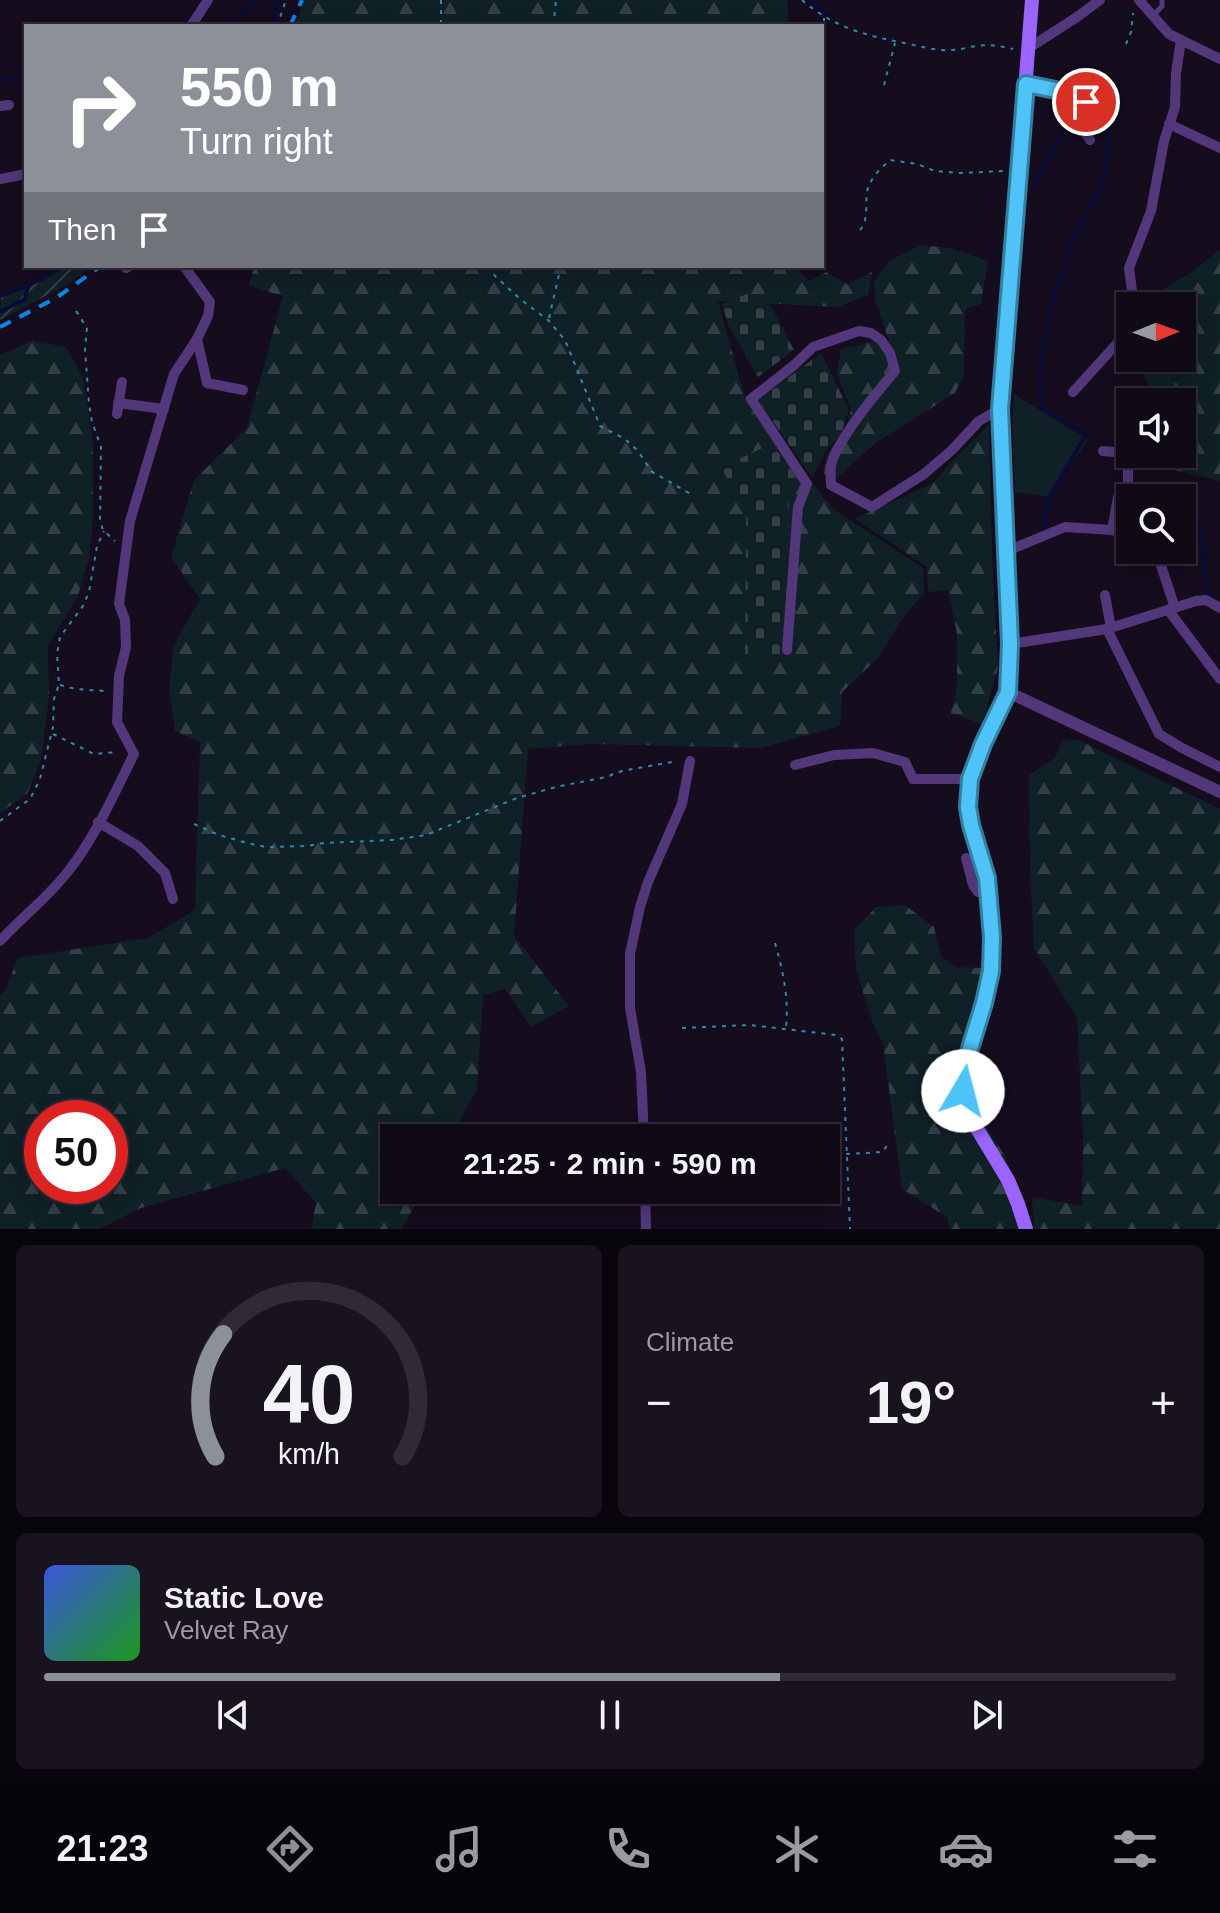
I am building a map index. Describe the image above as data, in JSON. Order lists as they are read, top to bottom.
{
  "north": "right",
  "page": {
    "turn": ["550 m", "Turn right"],
    "then": "Then",
    "limit": "50",
    "trip": "21:25 · 2 min · 590 m",
    "tile": "Climate",
    "heat": ["−", "19°", "+"],
    "song": ["Static Love", "Velvet Ray"],
    "tabs": "21:23",
    "gauge": ["40", "km/h"]
  }
}
